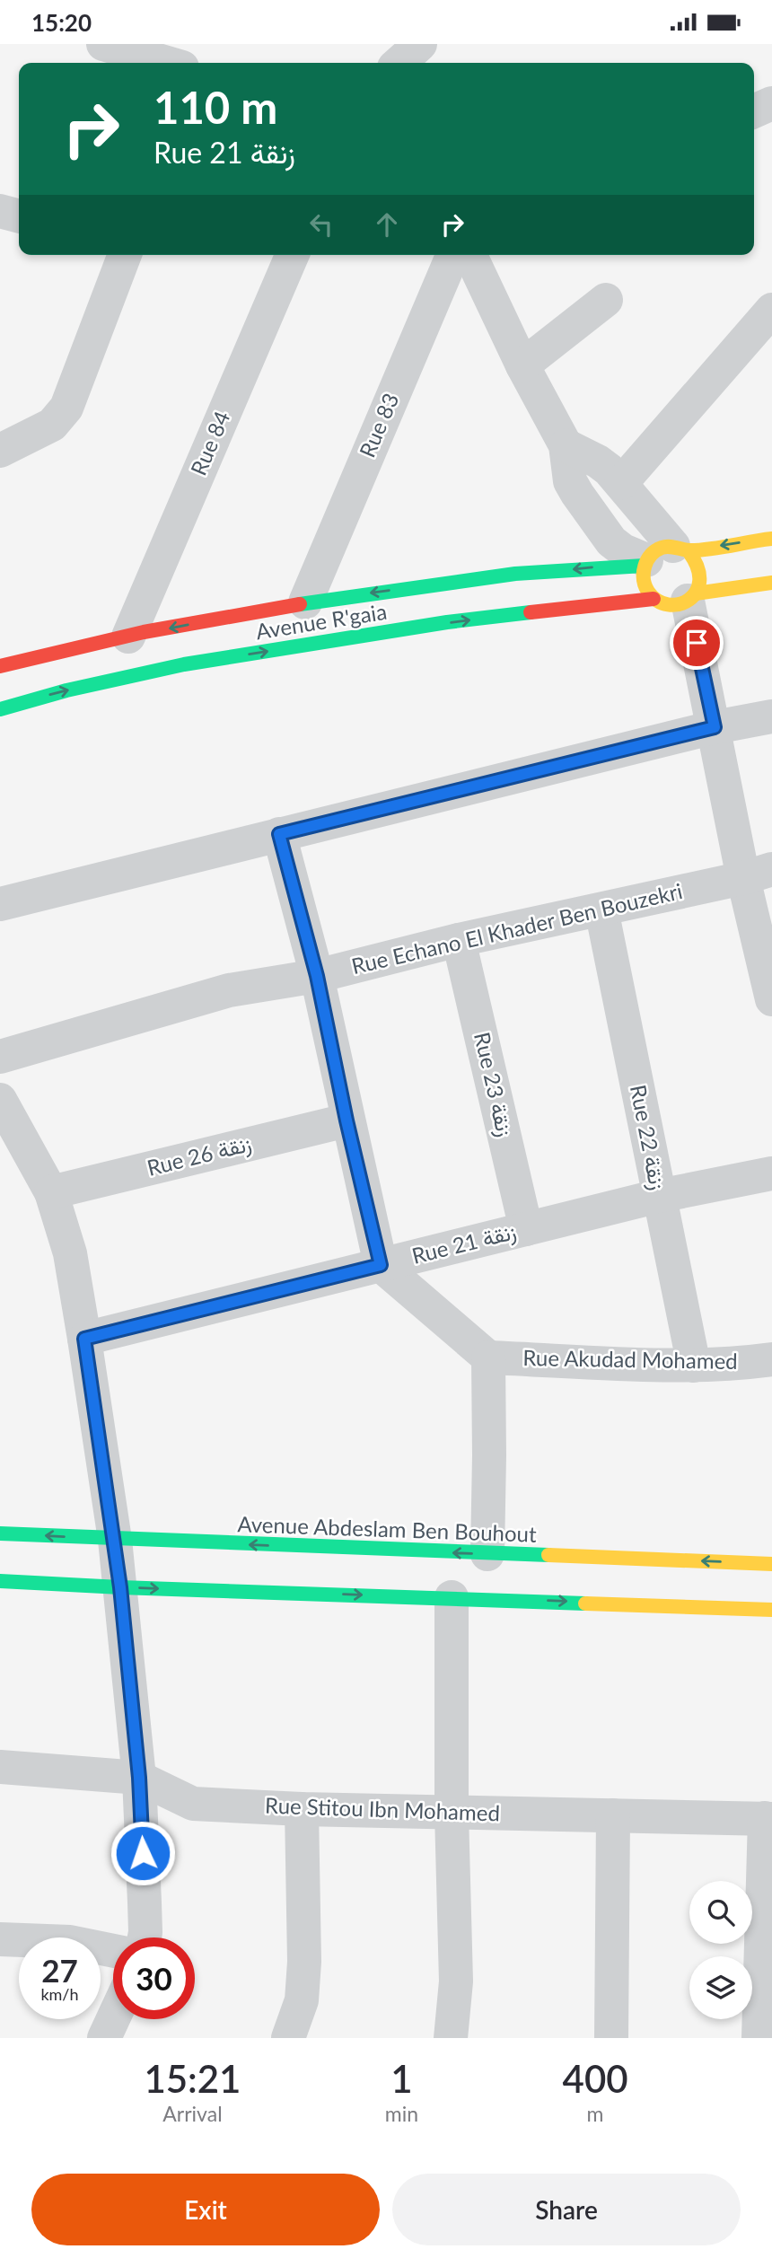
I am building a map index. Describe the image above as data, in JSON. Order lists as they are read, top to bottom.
{
  "streets": {
    "street": [
      "Rue 83",
      "Rue 84",
      "Avenue R'gaia",
      "Rue Echano El Khader Ben Bouzekri",
      "Rue 23 زنقة",
      "Rue 22 زنقة",
      "Rue 26 زنقة",
      "Rue 21 زنقة",
      "Rue Akudad Mohamed",
      "Avenue Abdeslam Ben Bouhout",
      "Rue Stitou Ibn Mohamed"
    ]
  },
  "crossings": [
    ["Rue 83", "Avenue R'gaia"],
    ["Rue 84", "Avenue R'gaia"],
    ["Rue Echano El Khader Ben Bouzekri", "Rue 23 زنقة"],
    ["Rue Echano El Khader Ben Bouzekri", "Rue 22 زنقة"],
    ["Rue 23 زنقة", "Rue 21 زنقة"],
    ["Rue 22 زنقة", "Rue 21 زنقة"],
    ["Rue 22 زنقة", "Rue Akudad Mohamed"]
  ],
  "page": {
    "status": "15:20",
    "turn": ["110 m", "Rue 21 زنقة"],
    "speed": "27 km/h",
    "limit": "30",
    "eta": [
      "15:21",
      "Arrival",
      "1",
      "min",
      "400",
      "m"
    ],
    "buttons": ["Exit", "Share"]
  }
}
